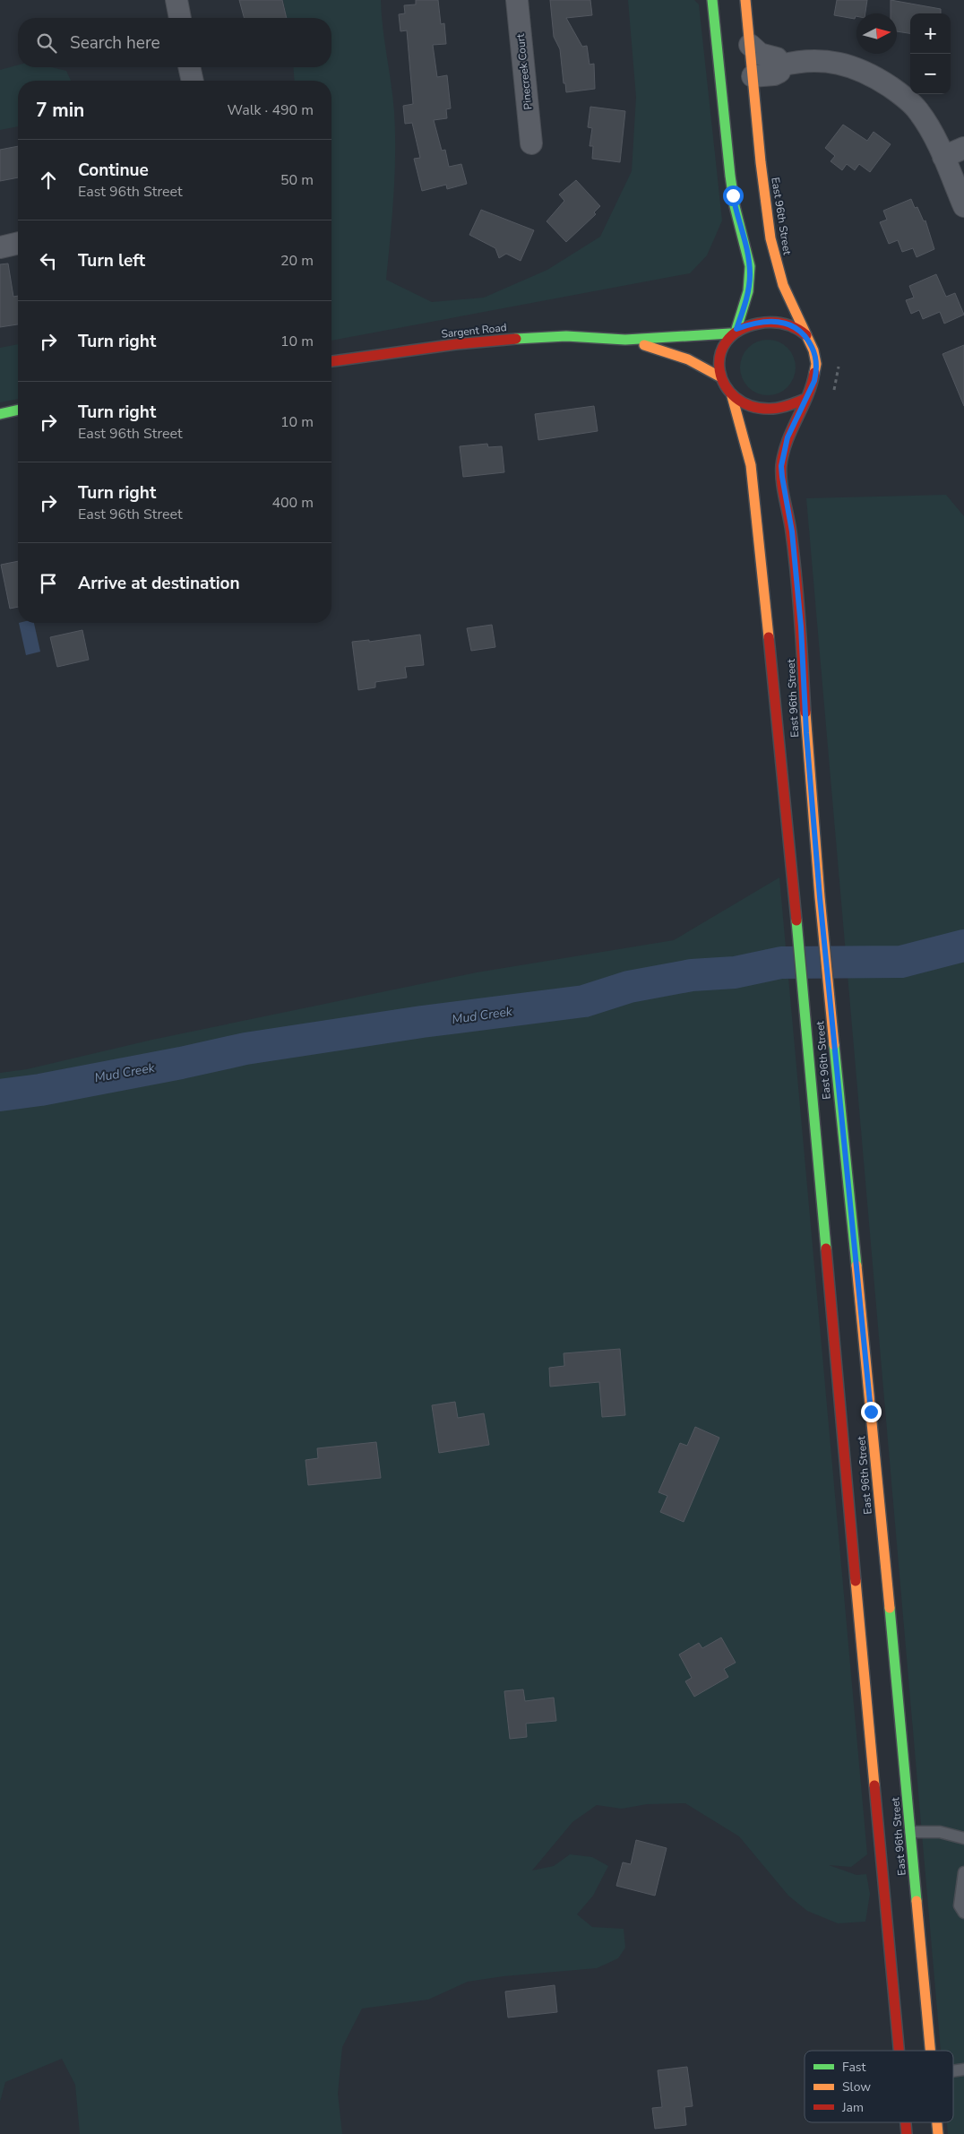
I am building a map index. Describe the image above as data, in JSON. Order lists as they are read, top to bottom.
{
  "streets": {
    "main road": ["East 96th Street", "Sargent Road"],
    "street": ["Pinecreek Court"]
  },
  "crossings": [
    ["East 96th Street", "Sargent Road"]
  ],
  "water": ["Mud Creek"],
  "legend": ["Fast", "Slow", "Jam"],
  "north": "right",
  "page": {
    "map_buttons": ["+", "−"],
    "search": "Search here",
    "heading": ["7 min", "Walk · 490 m"],
    "list": [
      ["Continue", "East 96th Street", "50 m"],
      ["Turn left", "20 m"],
      ["Turn right", "10 m"],
      ["Turn right", "East 96th Street", "10 m"],
      ["Turn right", "East 96th Street", "400 m"],
      "Arrive at destination"
    ]
  }
}
